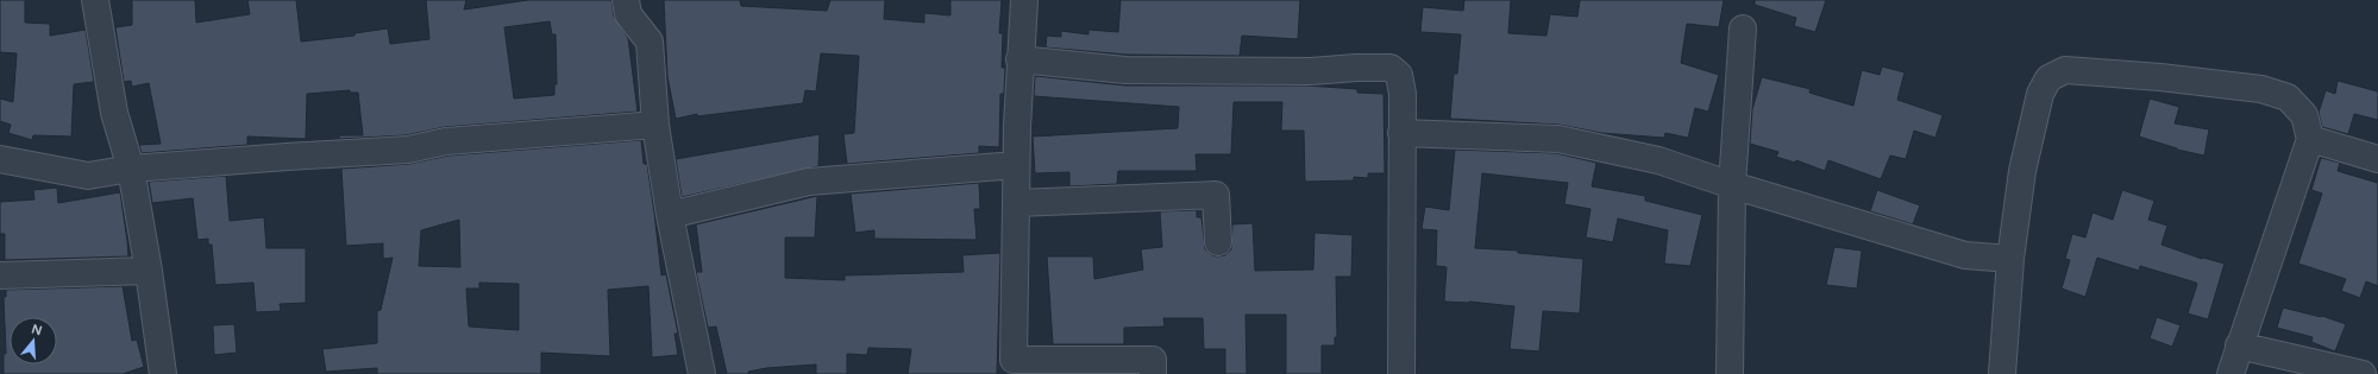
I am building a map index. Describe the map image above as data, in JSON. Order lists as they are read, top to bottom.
{
  "north": "top"
}
